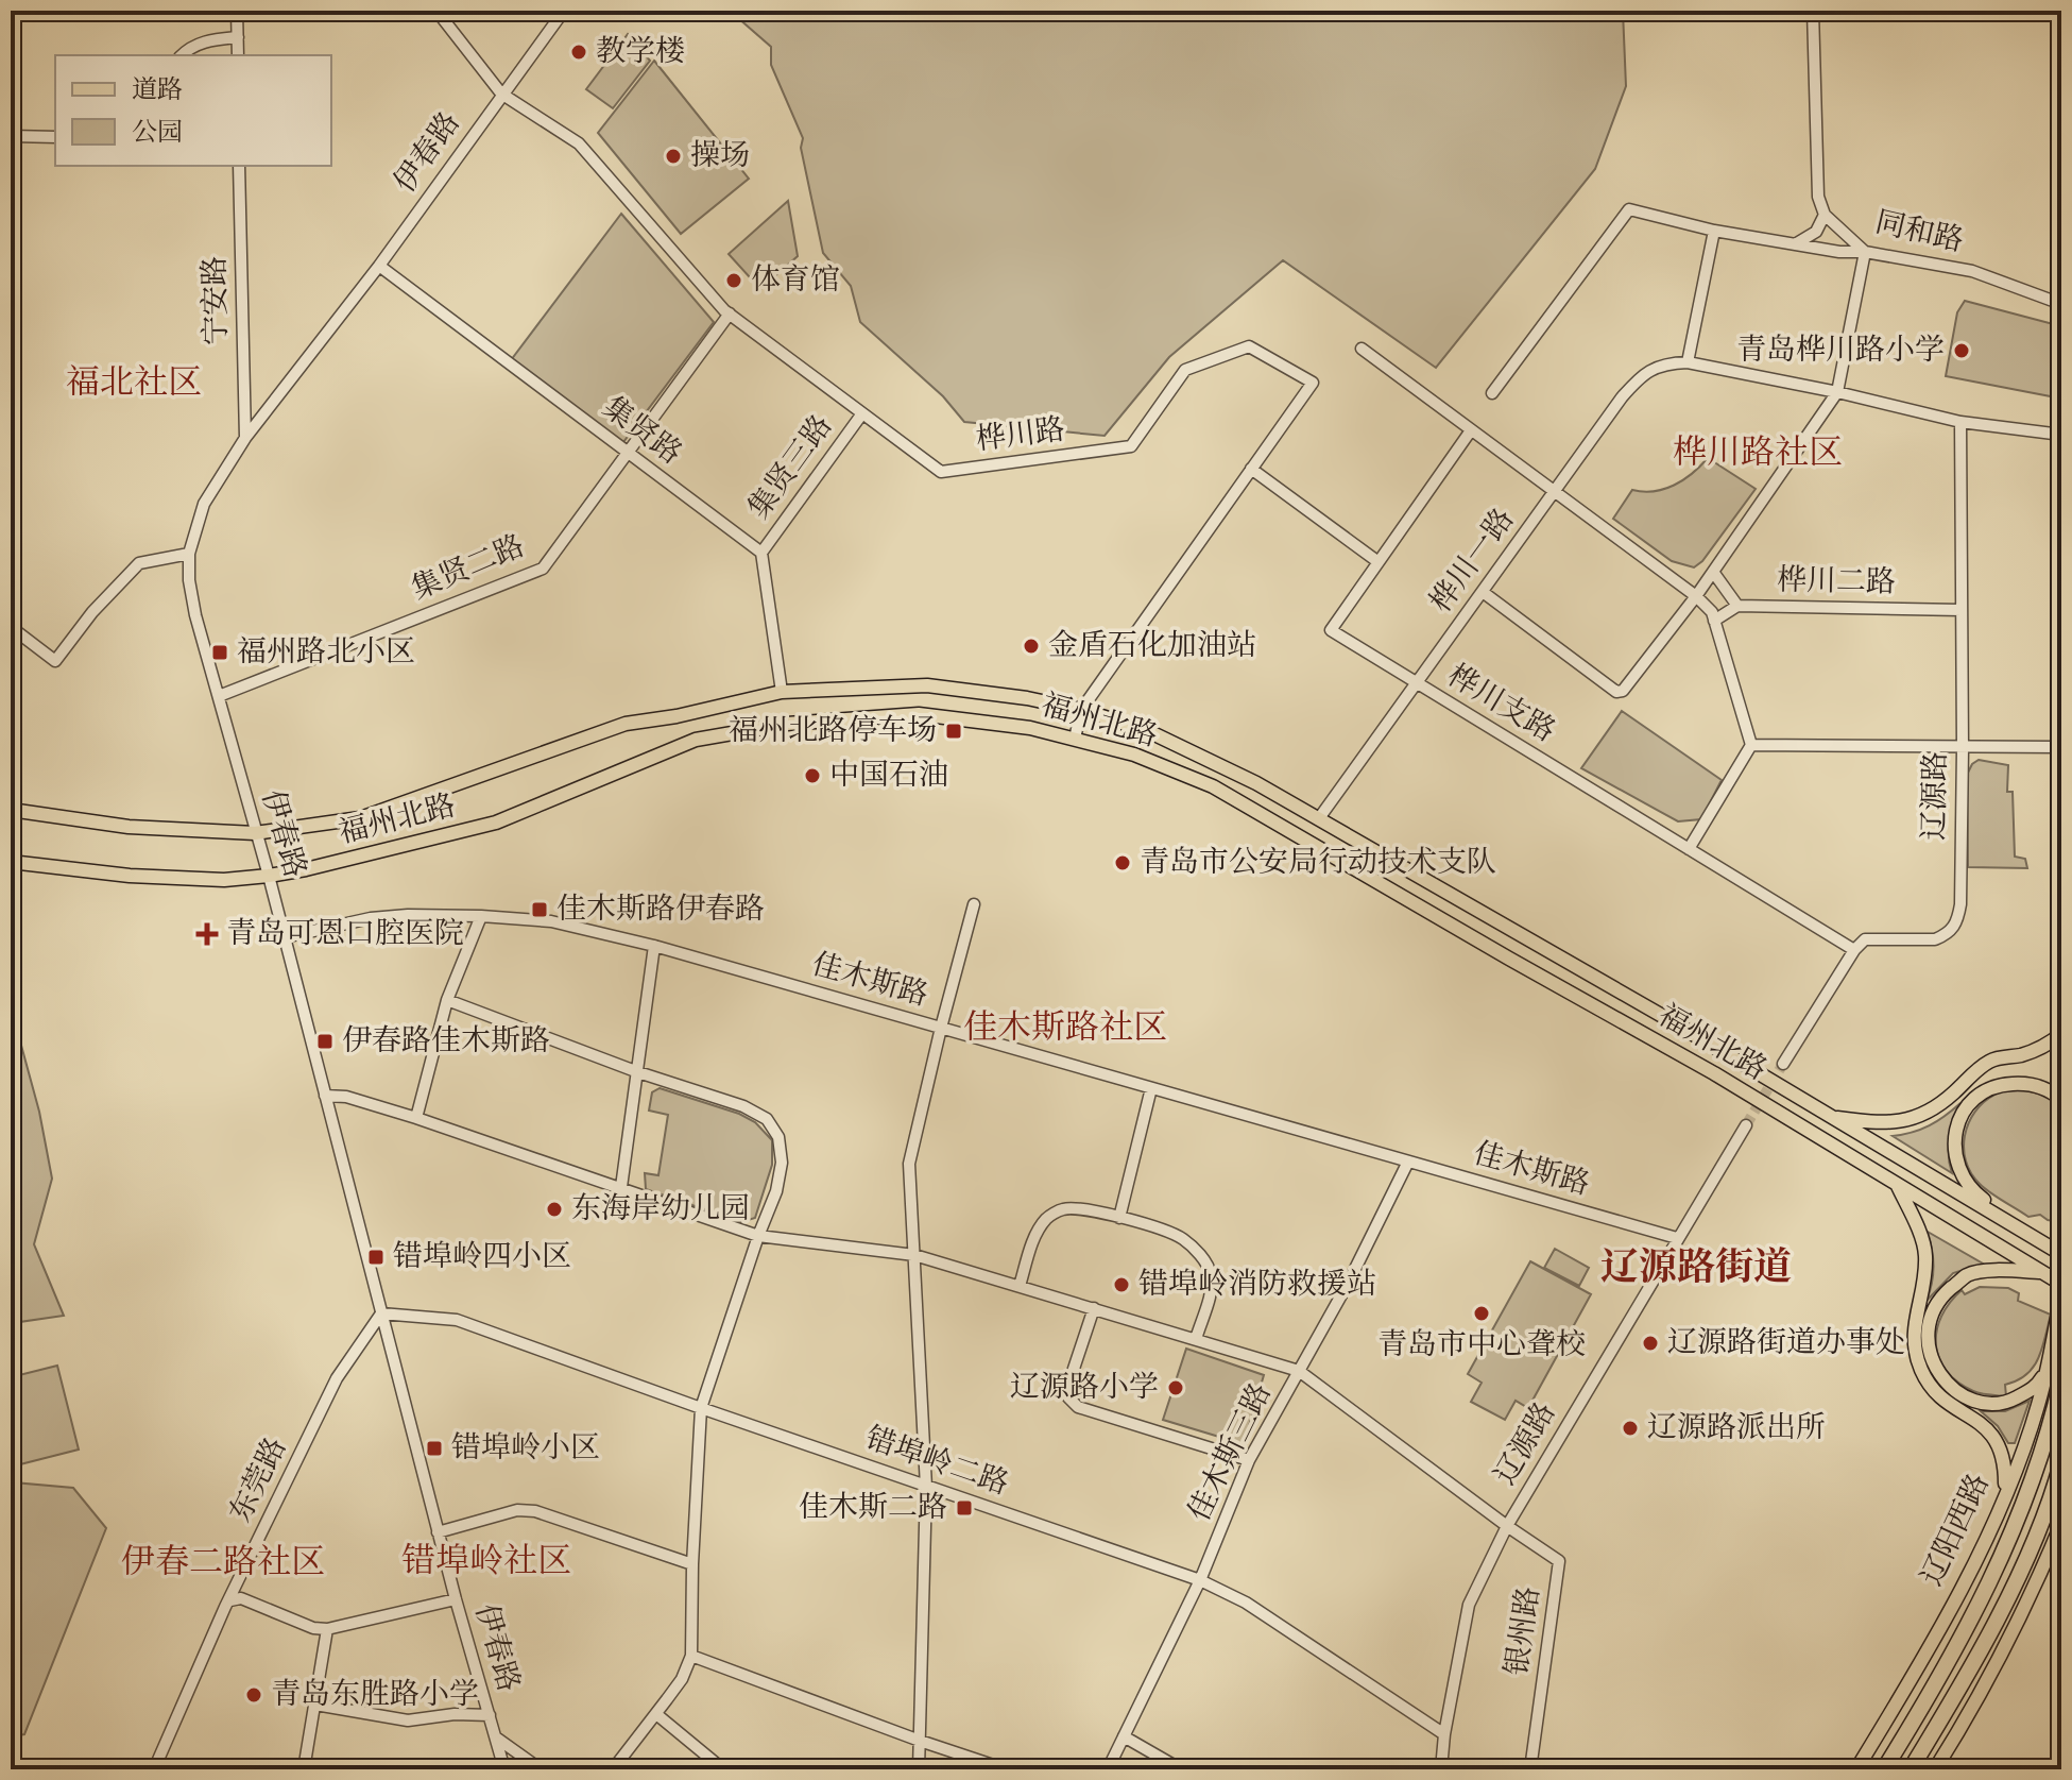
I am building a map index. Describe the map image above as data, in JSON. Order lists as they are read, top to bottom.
{
  "streets": {
    "highway": ["辽阳西路"],
    "main road": ["福州北路"],
    "street": [
      "伊春路",
      "同和路",
      "宁安路",
      "集贤路",
      "桦川路",
      "集贤三路",
      "桦川一路",
      "集贤二路",
      "桦川二路",
      "桦川支路",
      "辽源路",
      "佳木斯路",
      "佳木斯三路",
      "错埠岭二路",
      "东莞路",
      "银州路"
    ]
  },
  "crossings": [
    ["伊春路", "宁安路"],
    ["伊春路", "集贤路"],
    ["伊春路", "桦川路"],
    ["伊春路", "集贤二路"],
    ["伊春路", "福州北路"],
    ["伊春路", "佳木斯路"],
    ["伊春路", "错埠岭二路"],
    ["伊春路", "东莞路"],
    ["集贤路", "集贤三路"],
    ["集贤路", "集贤二路"],
    ["桦川路", "集贤三路"],
    ["桦川路", "集贤二路"],
    ["桦川路", "福州北路"],
    ["桦川一路", "桦川支路"],
    ["桦川一路", "福州北路"],
    ["桦川二路", "辽源路"],
    ["桦川支路", "辽源路"],
    ["辽源路", "佳木斯路"],
    ["辽源路", "错埠岭二路"],
    ["辽源路", "银州路"],
    ["佳木斯路", "佳木斯三路"],
    ["佳木斯三路", "错埠岭二路"],
    ["错埠岭二路", "东莞路"]
  ],
  "districts": [
    "福北社区",
    "桦川路社区",
    "佳木斯路社区",
    "辽源路街道",
    "错埠岭社区",
    "伊春二路社区"
  ],
  "places": {
    "other": [
      "教学楼",
      "操场",
      "体育馆",
      "青岛桦川路小学",
      "金盾石化加油站",
      "中国石油",
      "青岛市公安局行动技术支队",
      "东海岸幼儿园",
      "错埠岭消防救援站",
      "青岛市中心聋校",
      "辽源路街道办事处",
      "辽源路小学",
      "辽源路派出所",
      "青岛东胜路小学"
    ],
    "transit": [
      "福州路北小区",
      "福州北路停车场",
      "佳木斯路伊春路",
      "伊春路佳木斯路",
      "错埠岭四小区",
      "错埠岭小区",
      "佳木斯二路"
    ],
    "health": ["青岛可恩口腔医院"]
  },
  "legend": ["道路", "公园"]
}
